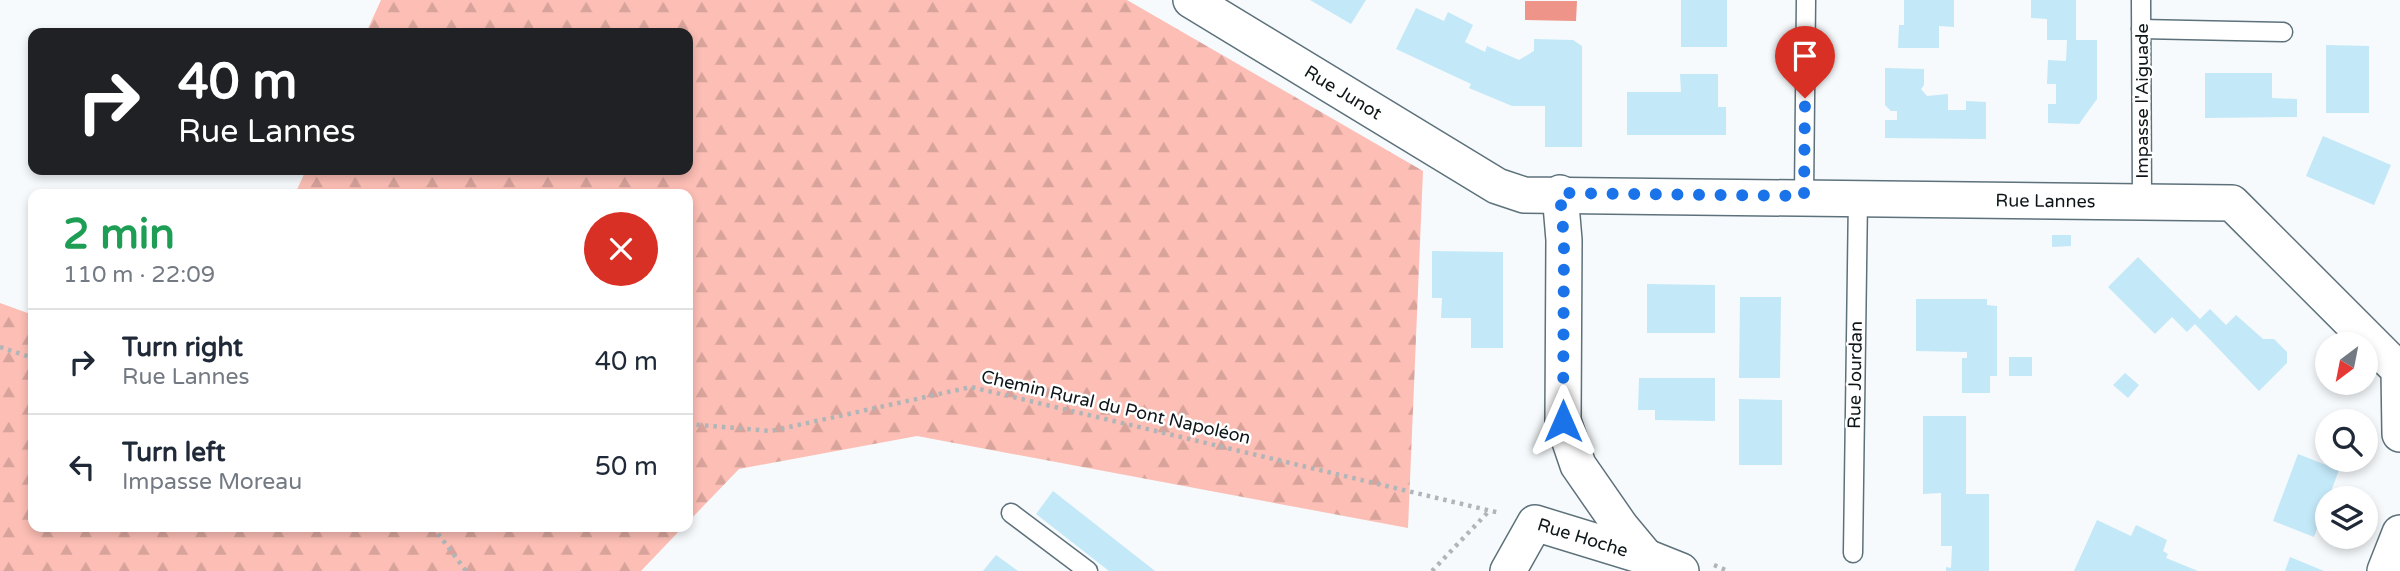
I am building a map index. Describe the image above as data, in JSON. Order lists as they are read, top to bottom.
{
  "streets": {
    "street": ["Rue Junot", "Rue Lannes", "Rue Hoche"],
    "lane": ["Impasse l'Aiguade", "Rue Jourdan"],
    "path": ["Chemin Rural du Pont Napoléon"]
  },
  "crossings": [
    ["Rue Junot", "Rue Lannes"],
    ["Impasse l'Aiguade", "Rue Lannes"],
    ["Rue Lannes", "Rue Jourdan"],
    ["Chemin Rural du Pont Napoléon", "Rue Hoche"]
  ],
  "north": "bottom left",
  "page": {
    "turn": ["40 m", "Rue Lannes"],
    "heading": ["2 min", "110 m · 22:09"],
    "list": [
      {
        "name": "Turn right",
        "note": "Rue Lannes",
        "value": "40 m"
      },
      {
        "name": "Turn left",
        "note": "Impasse Moreau",
        "value": "50 m"
      }
    ]
  }
}
